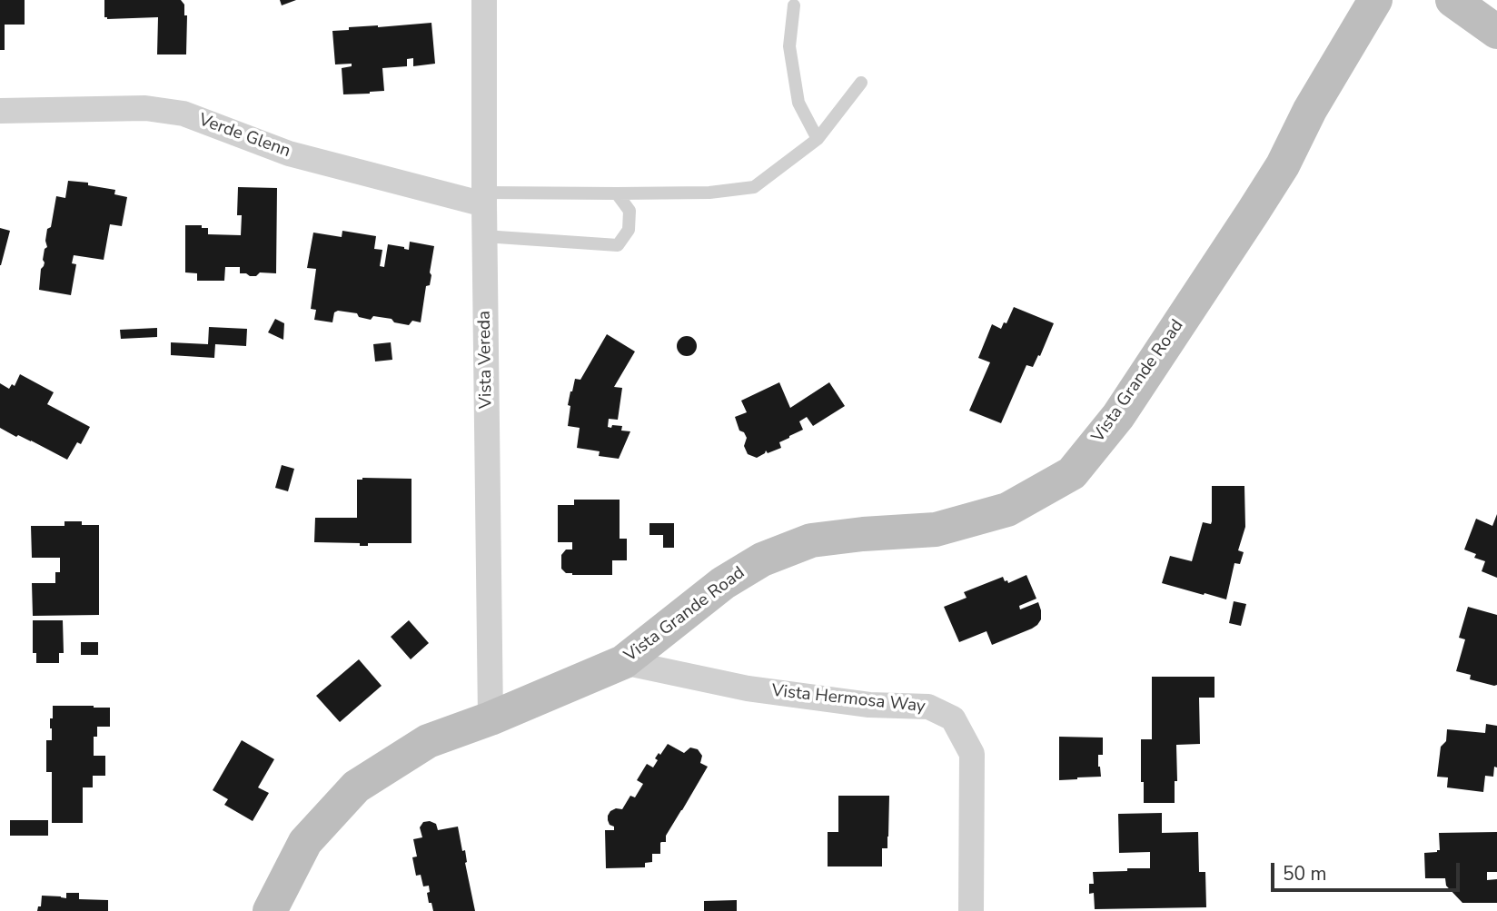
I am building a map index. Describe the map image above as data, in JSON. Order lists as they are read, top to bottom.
{
  "streets": {
    "street": [
      "Verde Glenn",
      "Vista Vereda",
      "Vista Grande Road",
      "Vista Hermosa Way"
    ]
  },
  "crossings": [
    ["Verde Glenn", "Vista Vereda"],
    ["Vista Vereda", "Vista Grande Road"],
    ["Vista Grande Road", "Vista Hermosa Way"]
  ],
  "scale_bar": "50 m"
}
